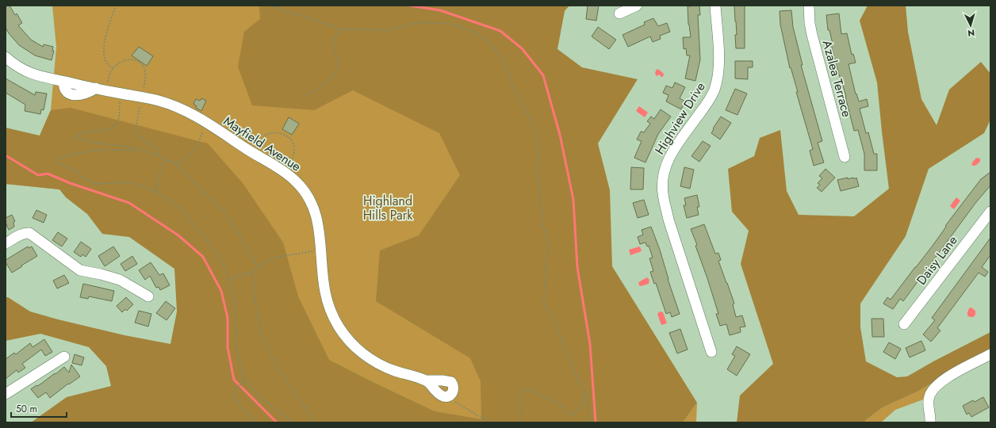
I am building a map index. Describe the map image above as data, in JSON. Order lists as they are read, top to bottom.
{
  "streets": {
    "street": [
      "Azalea Terrace",
      "Highview Drive",
      "Mayfield Avenue",
      "Daisy Lane"
    ]
  },
  "parks": ["Highland Hills Park"],
  "scale_bar": "50 m",
  "north": "bottom"
}
